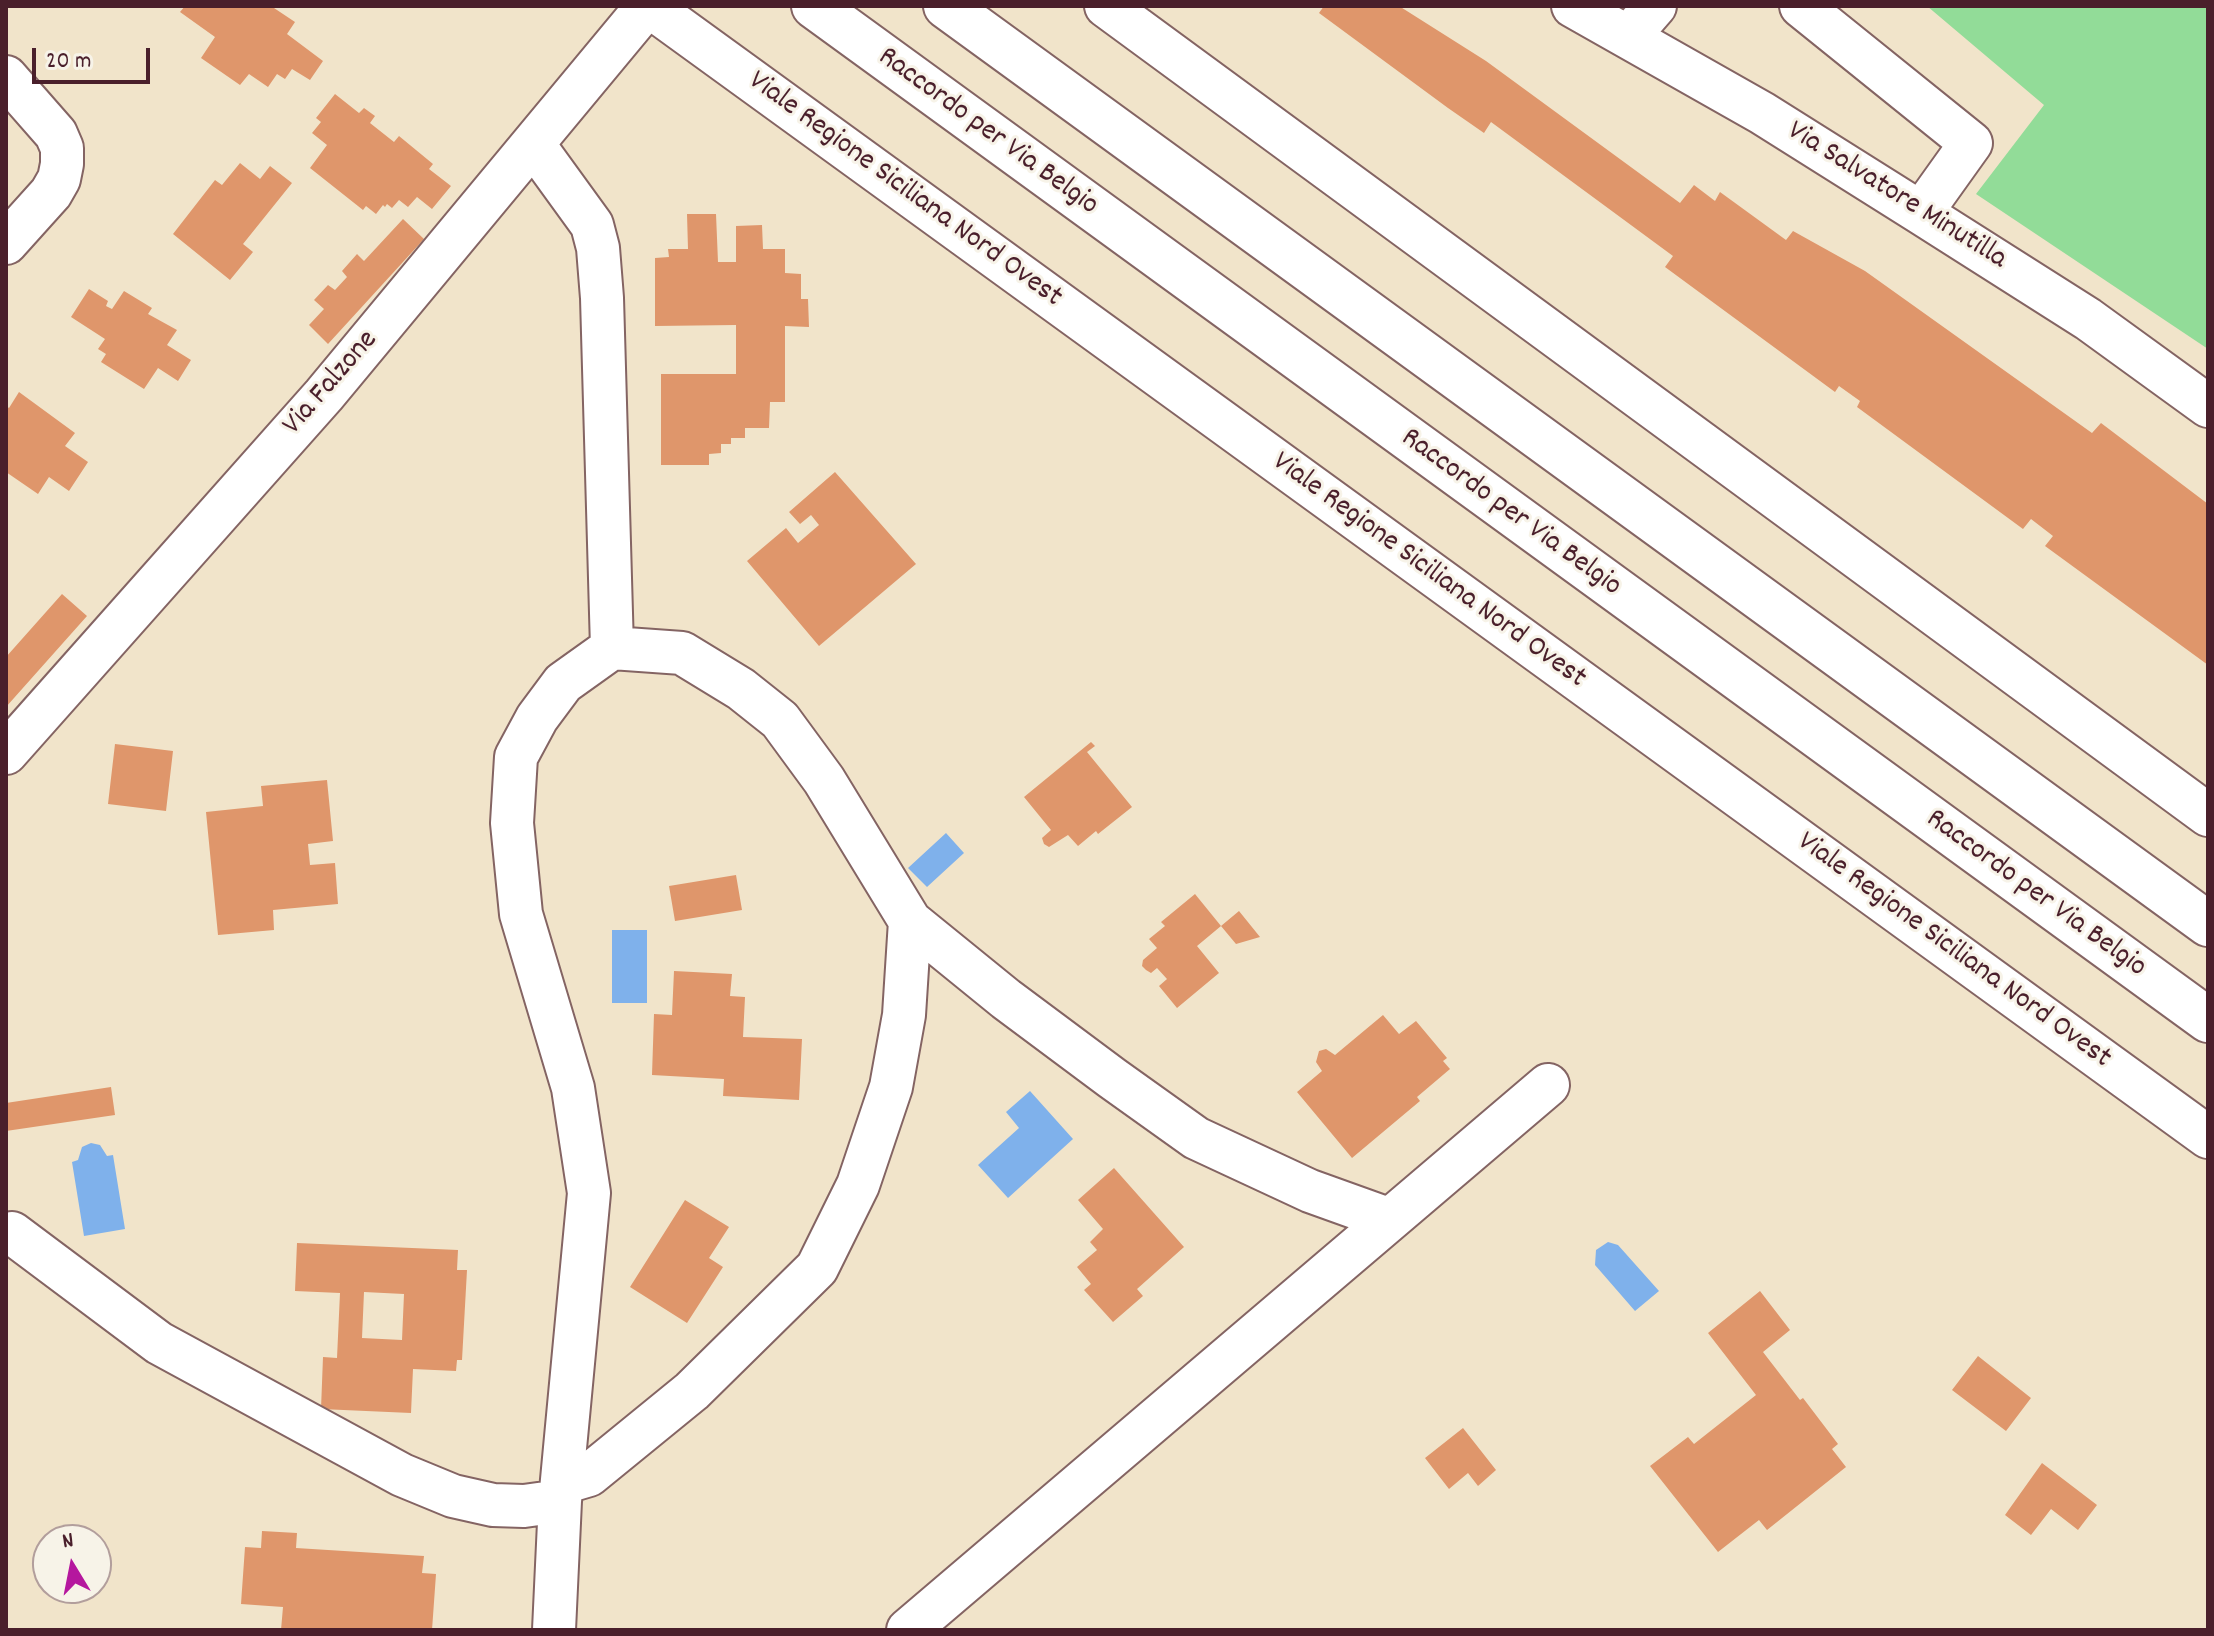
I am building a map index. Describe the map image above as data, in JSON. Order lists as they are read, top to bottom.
{
  "streets": {
    "highway": ["Raccordo per Via Belgio"],
    "street": ["Viale Regione Siciliana Nord Ovest", "Via Salvatore Minutilla", "Via Falzone"]
  },
  "crossings": [
    ["Viale Regione Siciliana Nord Ovest", "Via Falzone"]
  ],
  "scale_bar": "20 m",
  "north": "top"
}
